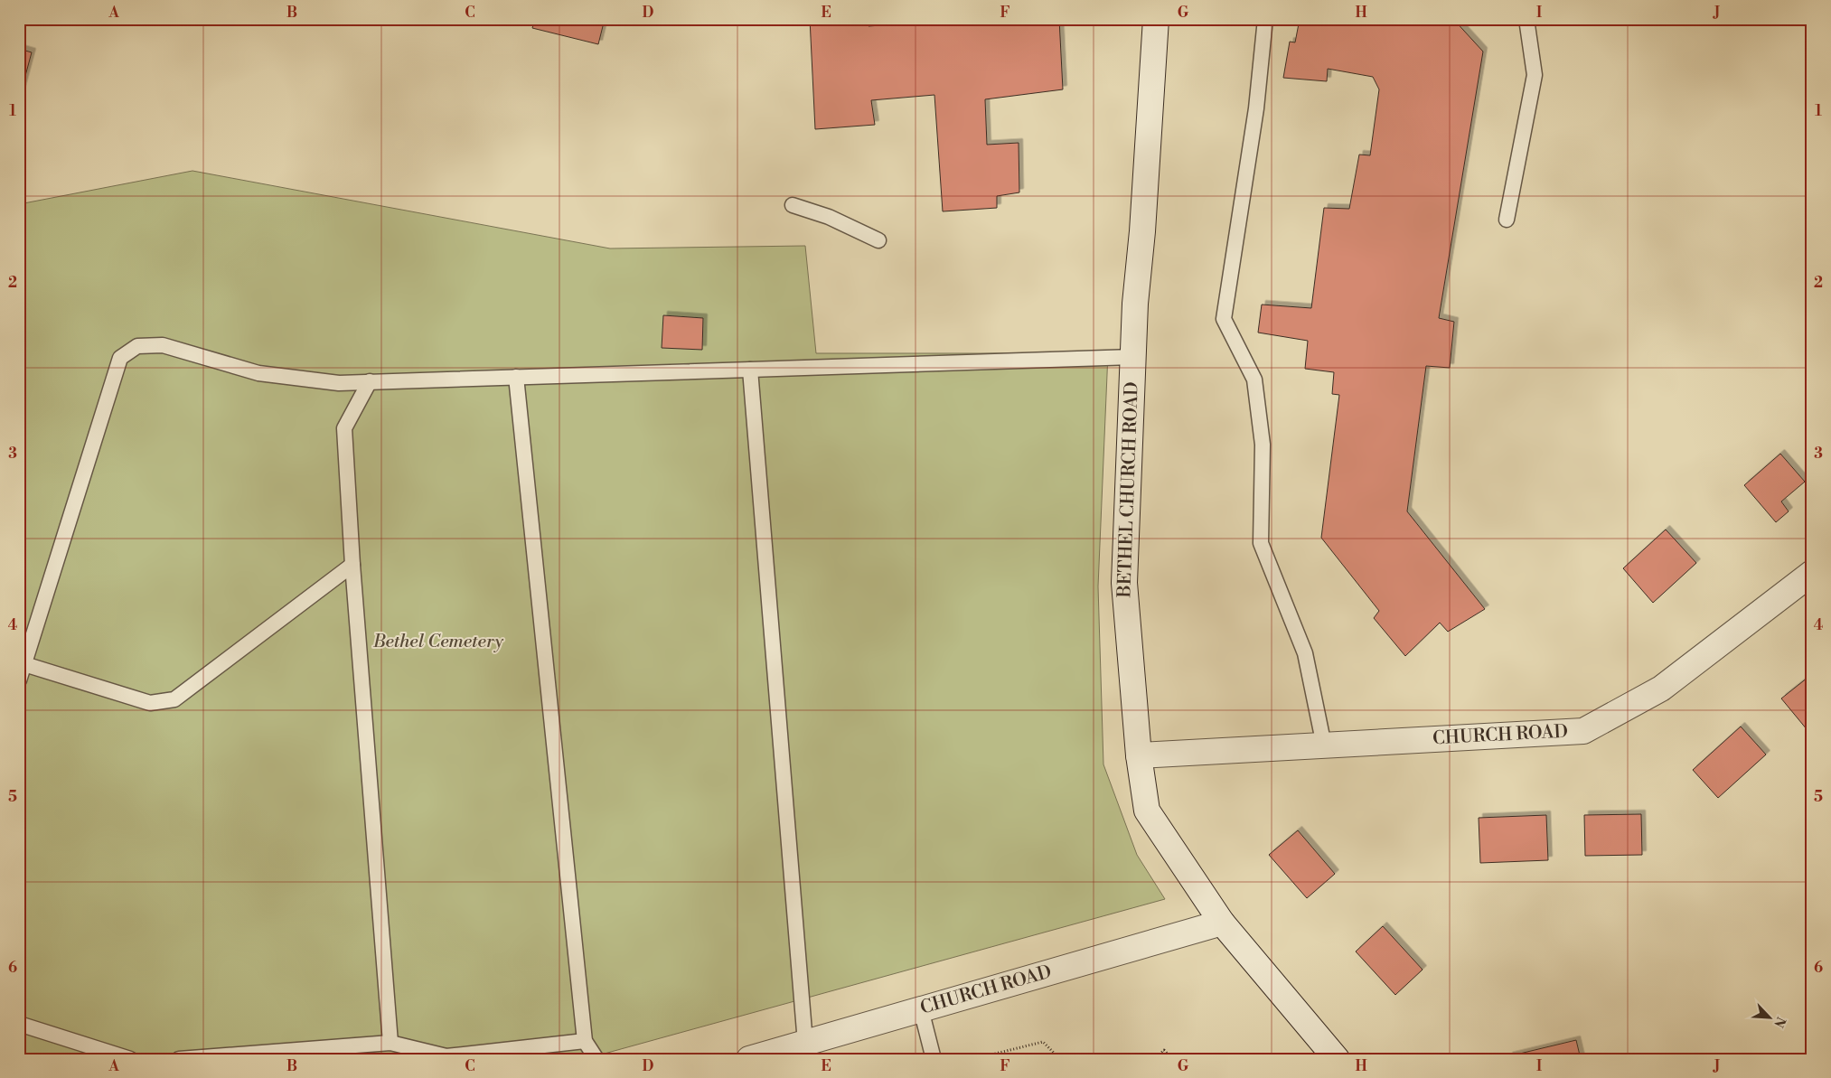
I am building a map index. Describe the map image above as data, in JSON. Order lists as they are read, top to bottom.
{
  "streets": {
    "street": ["BETHEL CHURCH ROAD", "CHURCH ROAD"]
  },
  "crossings": [
    ["BETHEL CHURCH ROAD", "CHURCH ROAD"]
  ],
  "parks": ["Bethel Cemetery"],
  "north": "bottom right",
  "grid": {
    "columns": [
      "A",
      "B",
      "C",
      "D",
      "E",
      "F",
      "G",
      "H",
      "I",
      "J"
    ],
    "rows": [
      "1",
      "2",
      "3",
      "4",
      "5",
      "6"
    ]
  }
}
